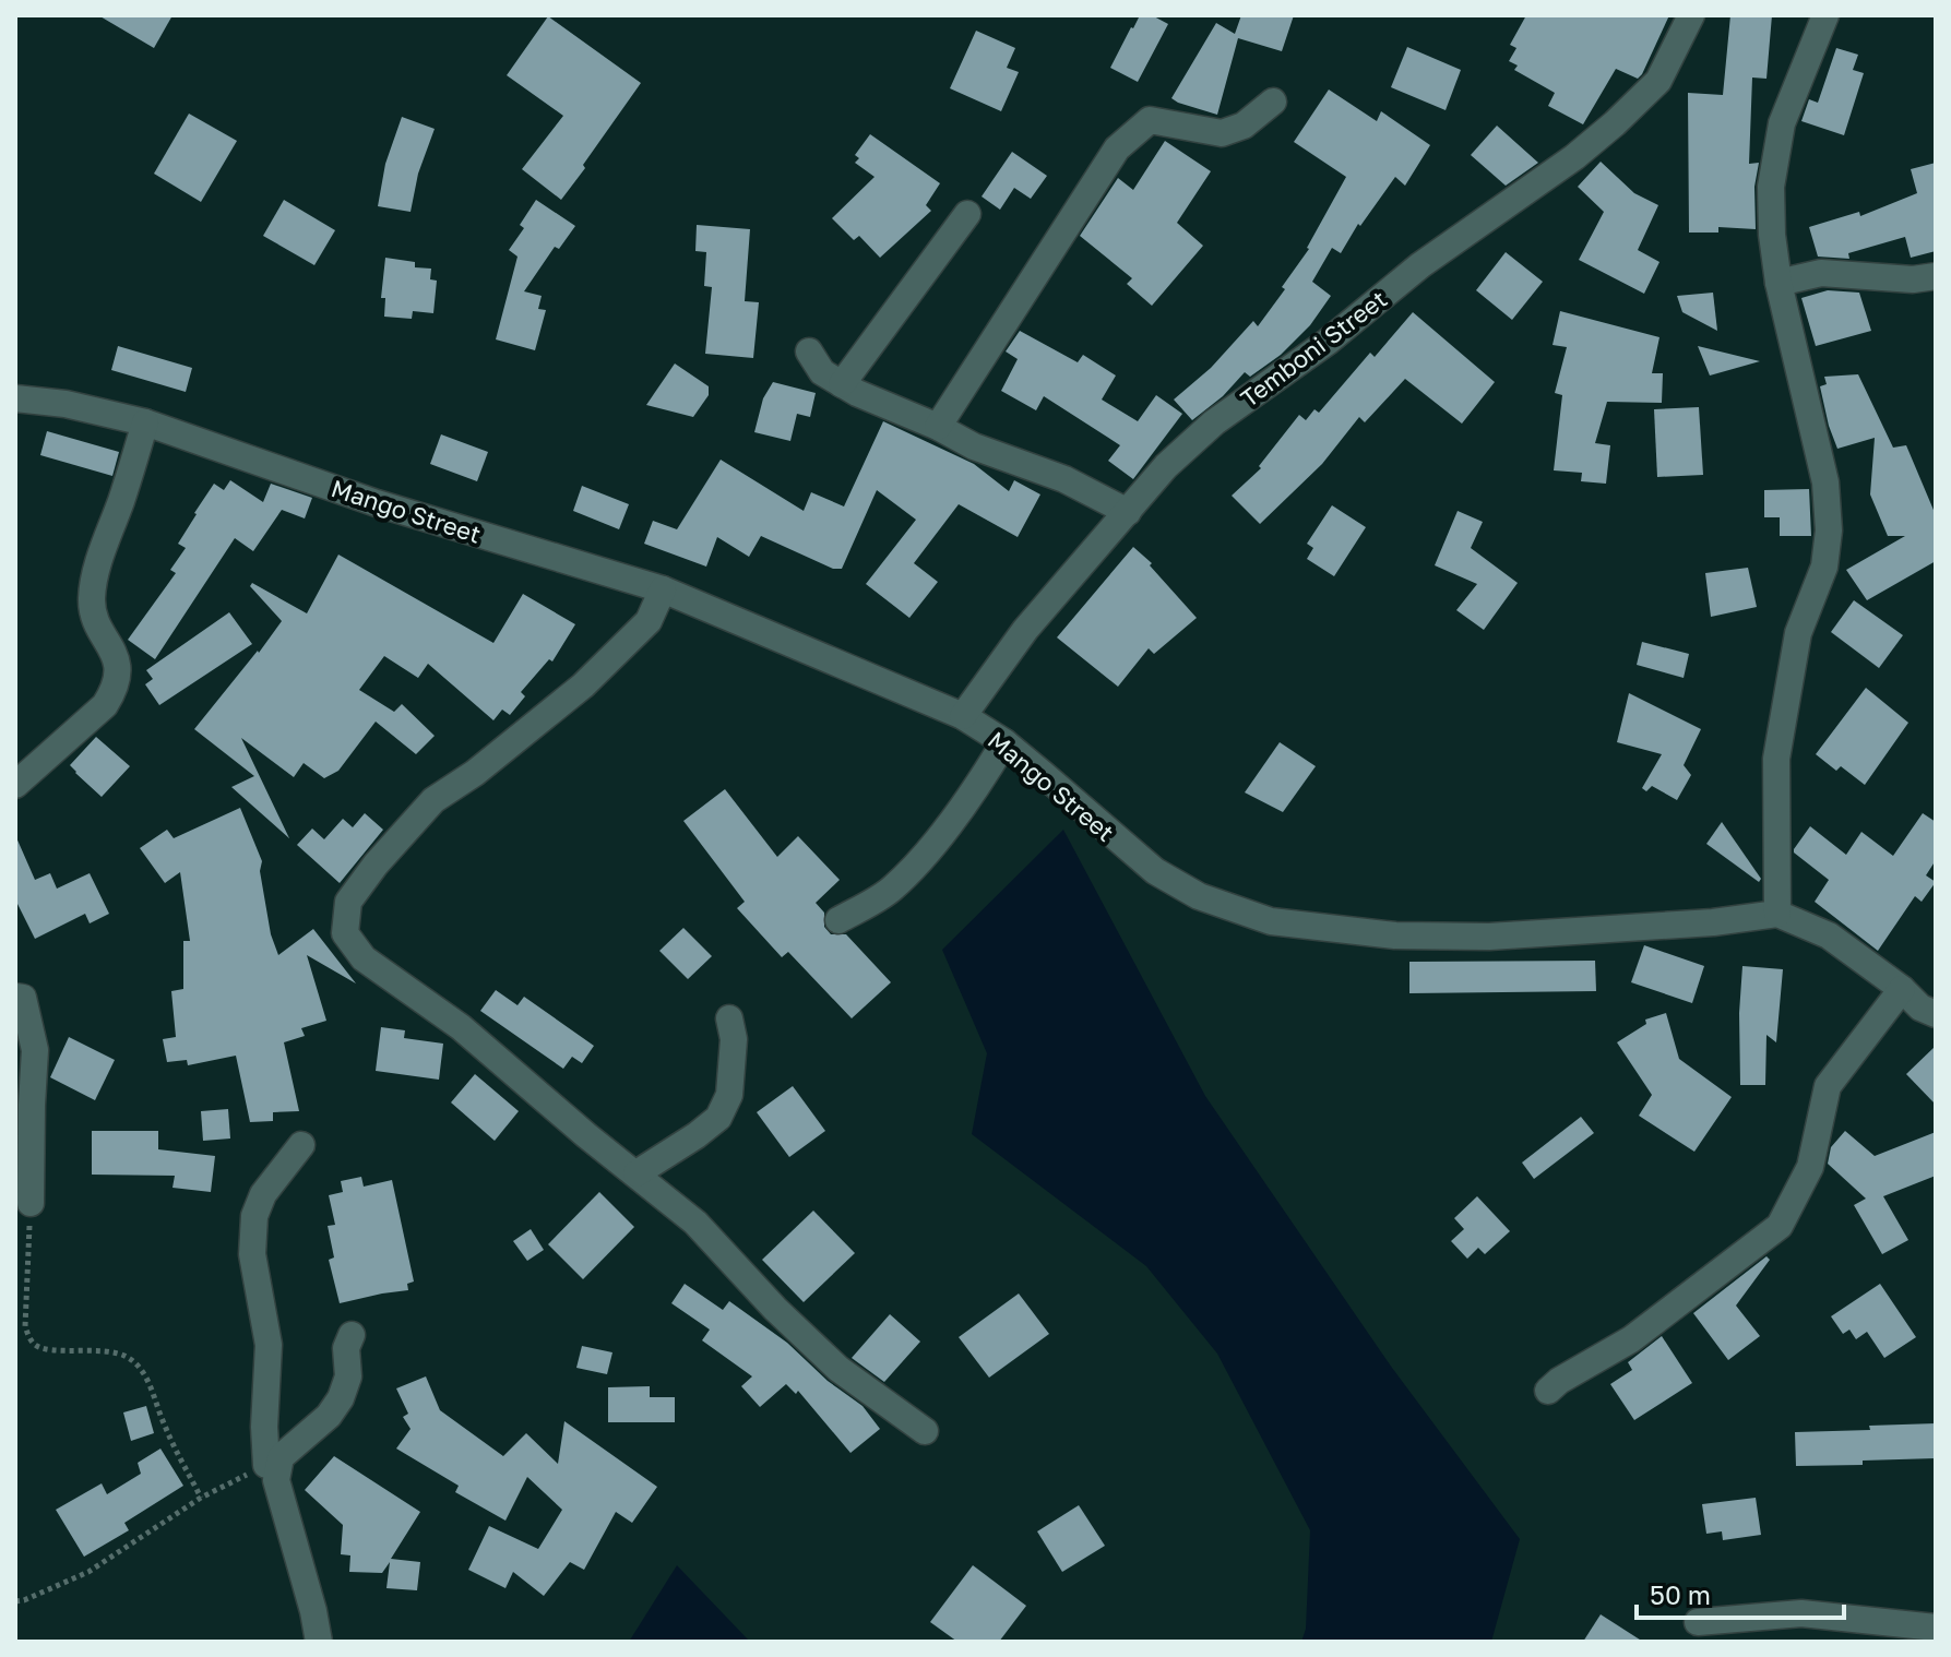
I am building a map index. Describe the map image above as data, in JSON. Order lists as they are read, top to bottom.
{
  "streets": {
    "street": ["Temboni Street", "Mango Street"]
  },
  "crossings": [
    ["Temboni Street", "Mango Street"]
  ],
  "scale_bar": "50 m"
}
